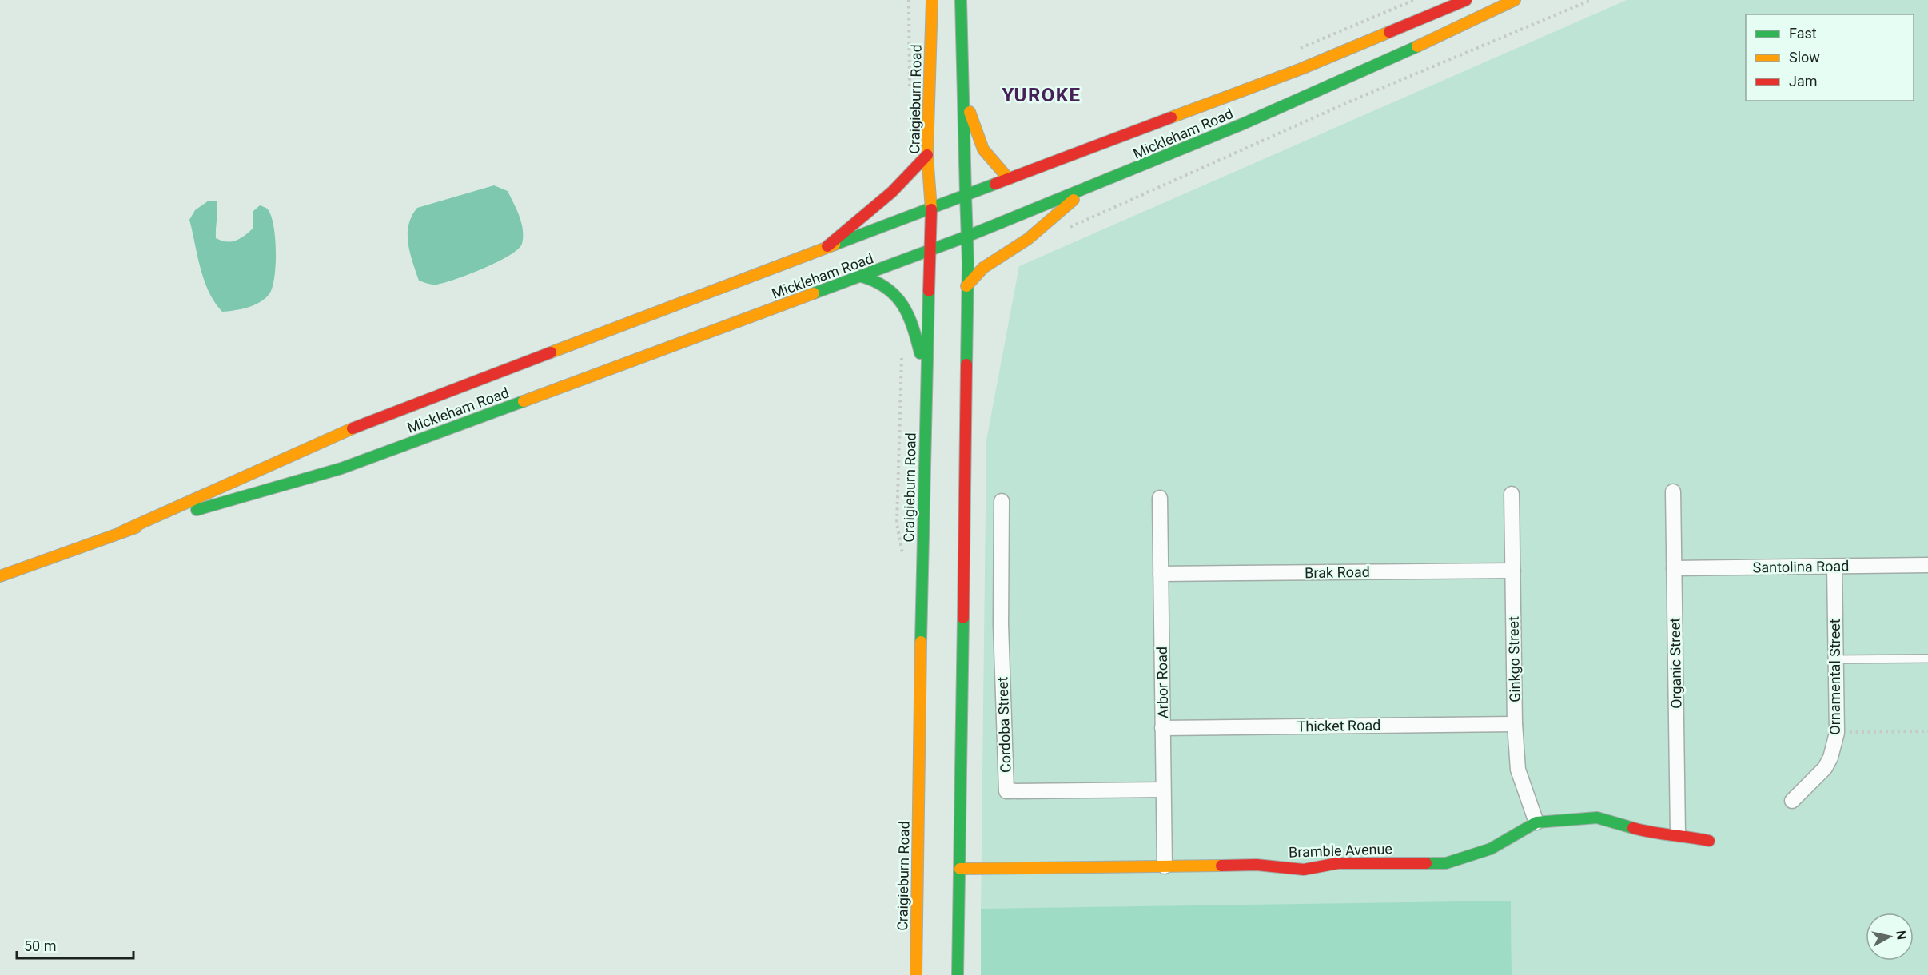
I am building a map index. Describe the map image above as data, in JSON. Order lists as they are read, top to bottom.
{
  "streets": {
    "main road": ["Craigieburn Road", "Mickleham Road", "Bramble Avenue"],
    "street": [
      "Santolina Road",
      "Brak Road",
      "Ginkgo Street",
      "Organic Street",
      "Ornamental Street",
      "Arbor Road",
      "Cordoba Street",
      "Thicket Road"
    ]
  },
  "crossings": [
    ["Craigieburn Road", "Mickleham Road"],
    ["Santolina Road", "Organic Street"],
    ["Santolina Road", "Ornamental Street"],
    ["Brak Road", "Ginkgo Street"],
    ["Brak Road", "Arbor Road"],
    ["Ginkgo Street", "Thicket Road"],
    ["Ginkgo Street", "Bramble Avenue"],
    ["Organic Street", "Bramble Avenue"],
    ["Arbor Road", "Cordoba Street"],
    ["Arbor Road", "Thicket Road"],
    ["Arbor Road", "Bramble Avenue"]
  ],
  "districts": ["YUROKE"],
  "legend": ["Fast", "Slow", "Jam"],
  "scale_bar": "50 m",
  "north": "right"
}
